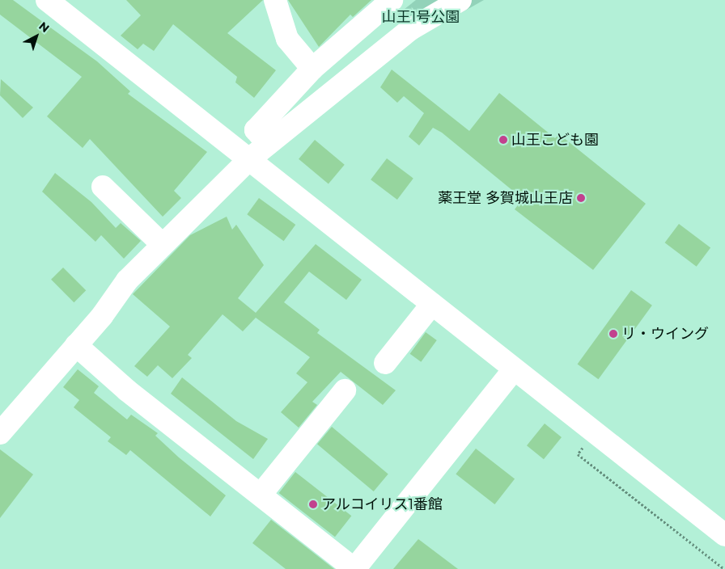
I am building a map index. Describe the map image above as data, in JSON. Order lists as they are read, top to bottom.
{
  "parks": ["山王1号公園"],
  "places": [
    "山王こども園",
    "薬王堂 多賀城山王店",
    "リ・ウイング",
    "アルコイリス1番館"
  ],
  "north": "top right"
}
